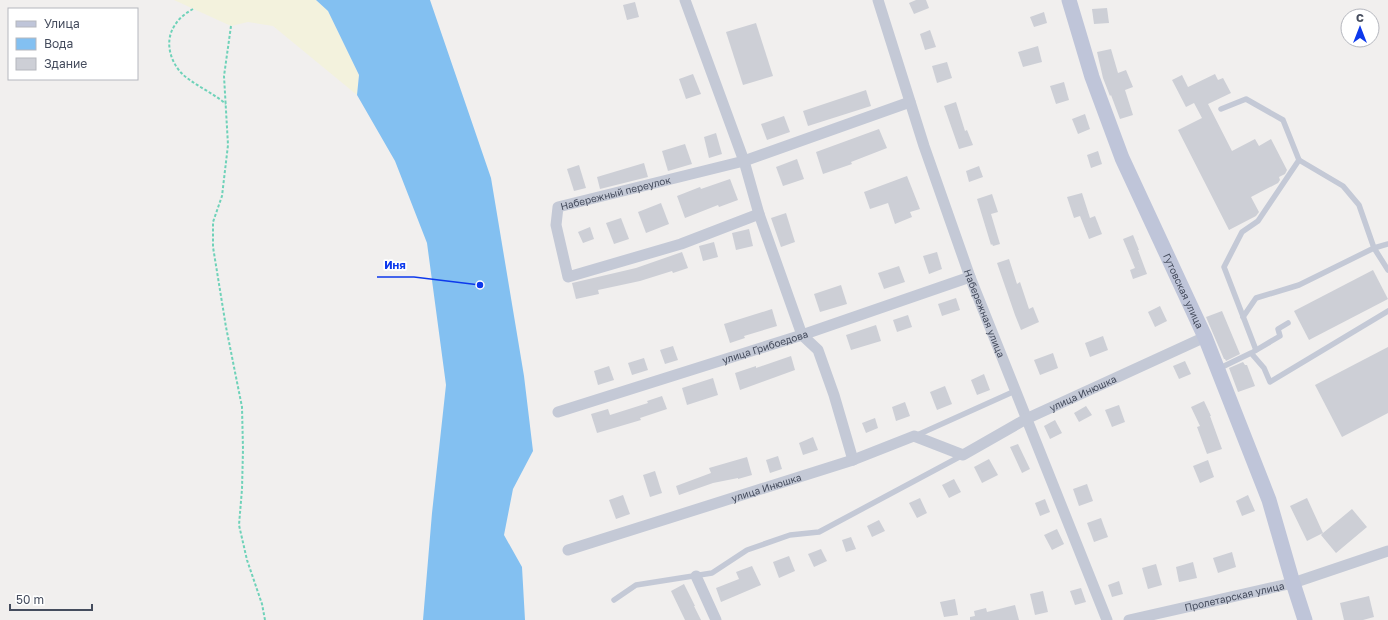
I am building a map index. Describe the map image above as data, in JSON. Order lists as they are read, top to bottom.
{
  "streets": {
    "street": [
      "Набережный переулок",
      "Гутовская улица",
      "Набережная улица",
      "улица Грибоедова",
      "улица Инюшка",
      "Пролетарская улица"
    ]
  },
  "crossings": [
    ["Набережный переулок", "Набережная улица"],
    ["Гутовская улица", "улица Инюшка"],
    ["Гутовская улица", "Пролетарская улица"],
    ["Набережная улица", "улица Грибоедова"],
    ["Набережная улица", "улица Инюшка"]
  ],
  "places": ["Иня"],
  "legend": ["Улица", "Вода", "Здание"],
  "scale_bar": "50 m",
  "north": "top"
}
